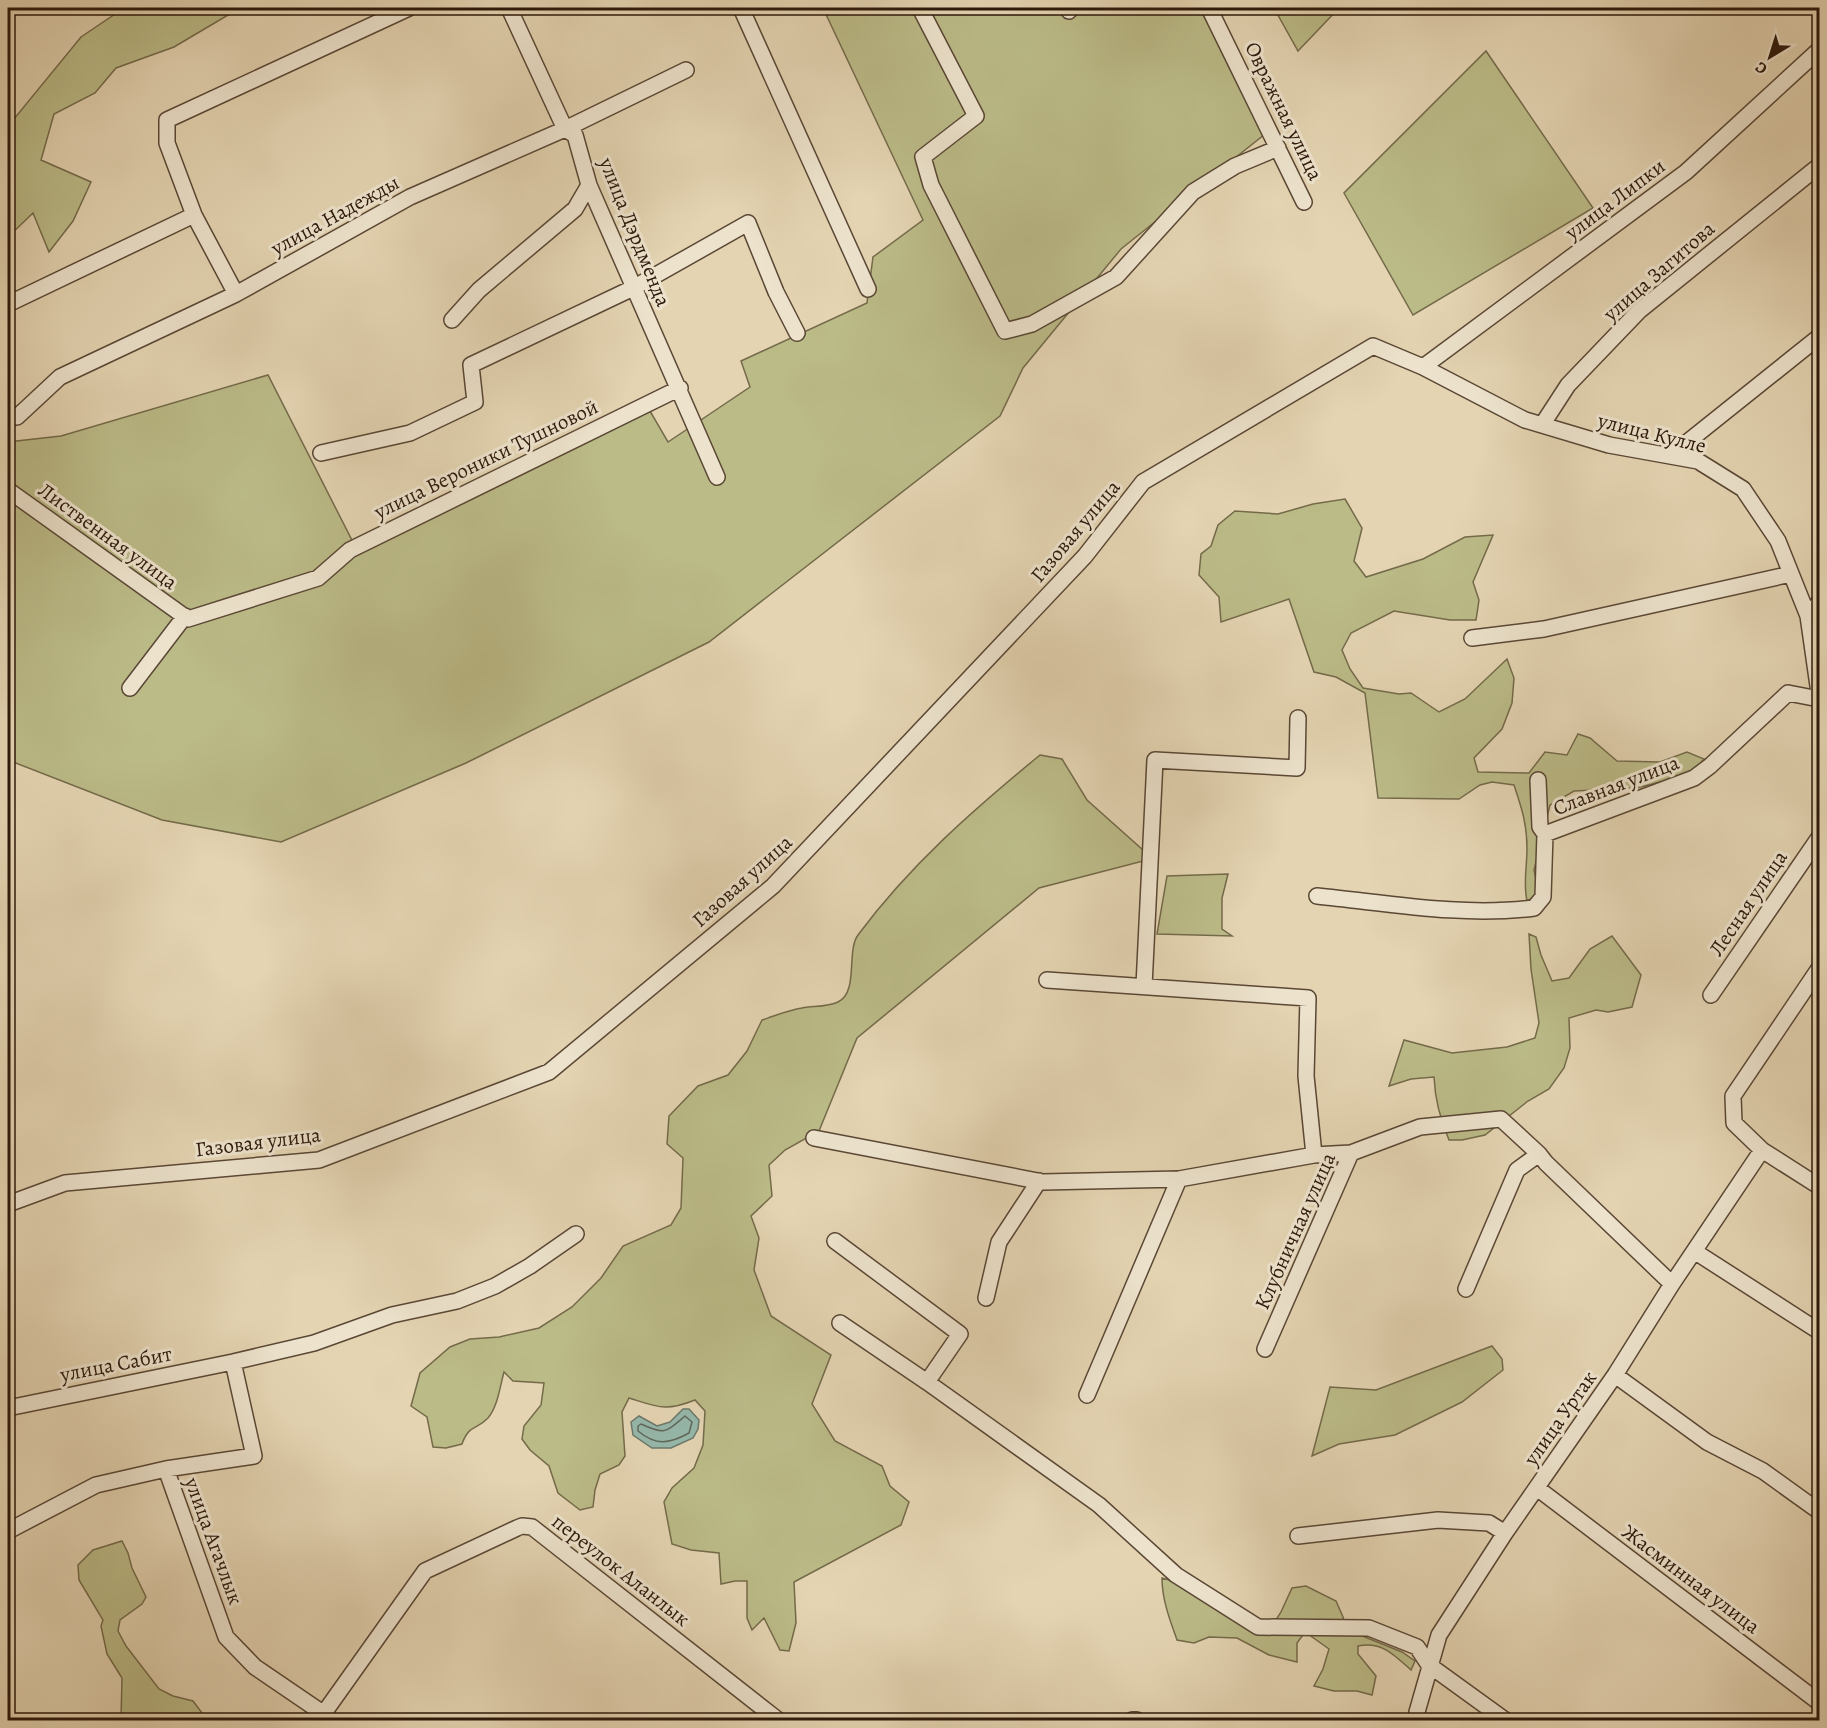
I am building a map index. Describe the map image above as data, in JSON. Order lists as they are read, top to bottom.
{
  "streets": {
    "street": [
      "Овражная улица",
      "улица Липки",
      "улица Надежды",
      "улица Дэрдменда",
      "улица Загитова",
      "улица Кулле",
      "улица Вероники Тушновой",
      "Газовая улица",
      "Лиственная улица",
      "Славная улица",
      "Лесная улица",
      "Клубничная улица",
      "улица Сабит",
      "улица Уртак",
      "улица Агачлык",
      "переулок Аланлык",
      "Жасминная улица"
    ]
  },
  "crossings": [
    ["улица Липки", "улица Кулле"],
    ["улица Надежды", "улица Дэрдменда"],
    ["улица Дэрдменда", "улица Вероники Тушновой"],
    ["улица Загитова", "улица Кулле"],
    ["улица Кулле", "Газовая улица"],
    ["улица Кулле", "Славная улица"],
    ["улица Вероники Тушновой", "Лиственная улица"],
    ["Клубничная улица", "улица Уртак"],
    ["улица Уртак", "Жасминная улица"],
    ["улица Агачлык", "переулок Аланлык"]
  ],
  "north": "bottom left"
}
